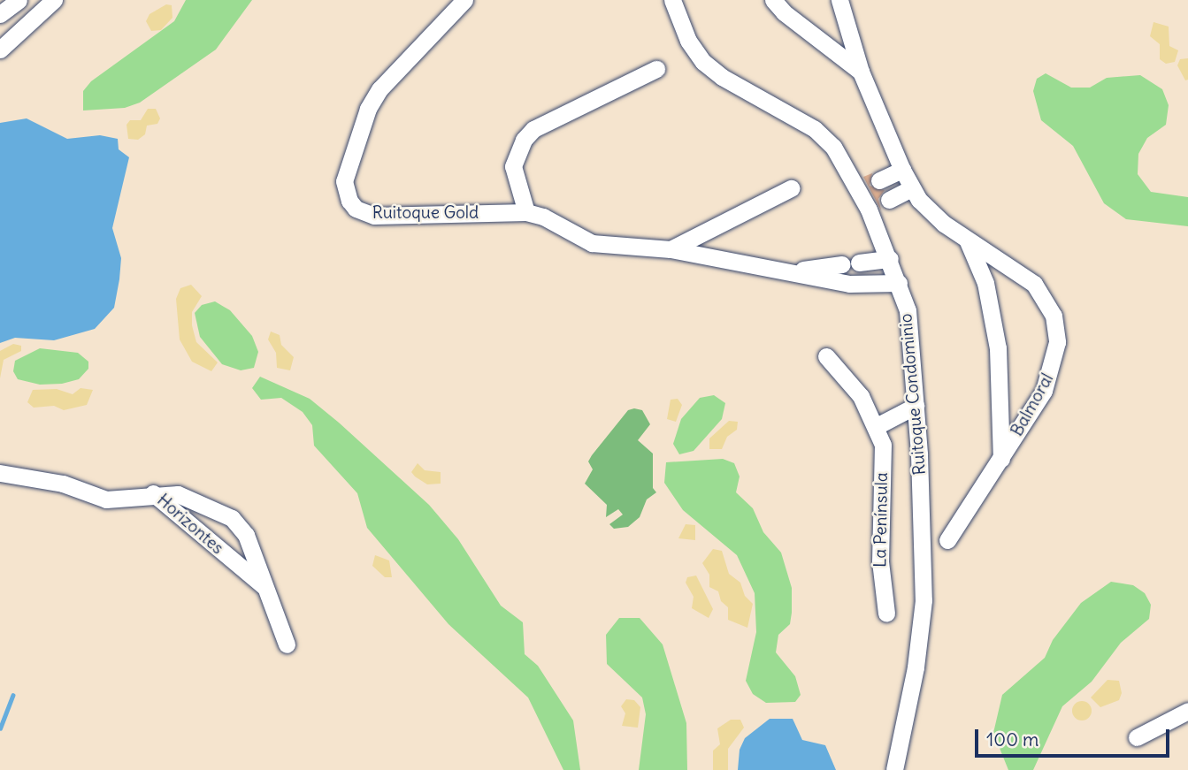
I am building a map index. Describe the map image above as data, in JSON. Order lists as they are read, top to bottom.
{
  "streets": {
    "street": [
      "Ruitoque Gold",
      "Ruitoque Condominio",
      "Balmoral",
      "La Península",
      "Horizontes"
    ]
  },
  "crossings": [
    ["Ruitoque Gold", "Ruitoque Condominio"]
  ],
  "scale_bar": "100 m"
}
